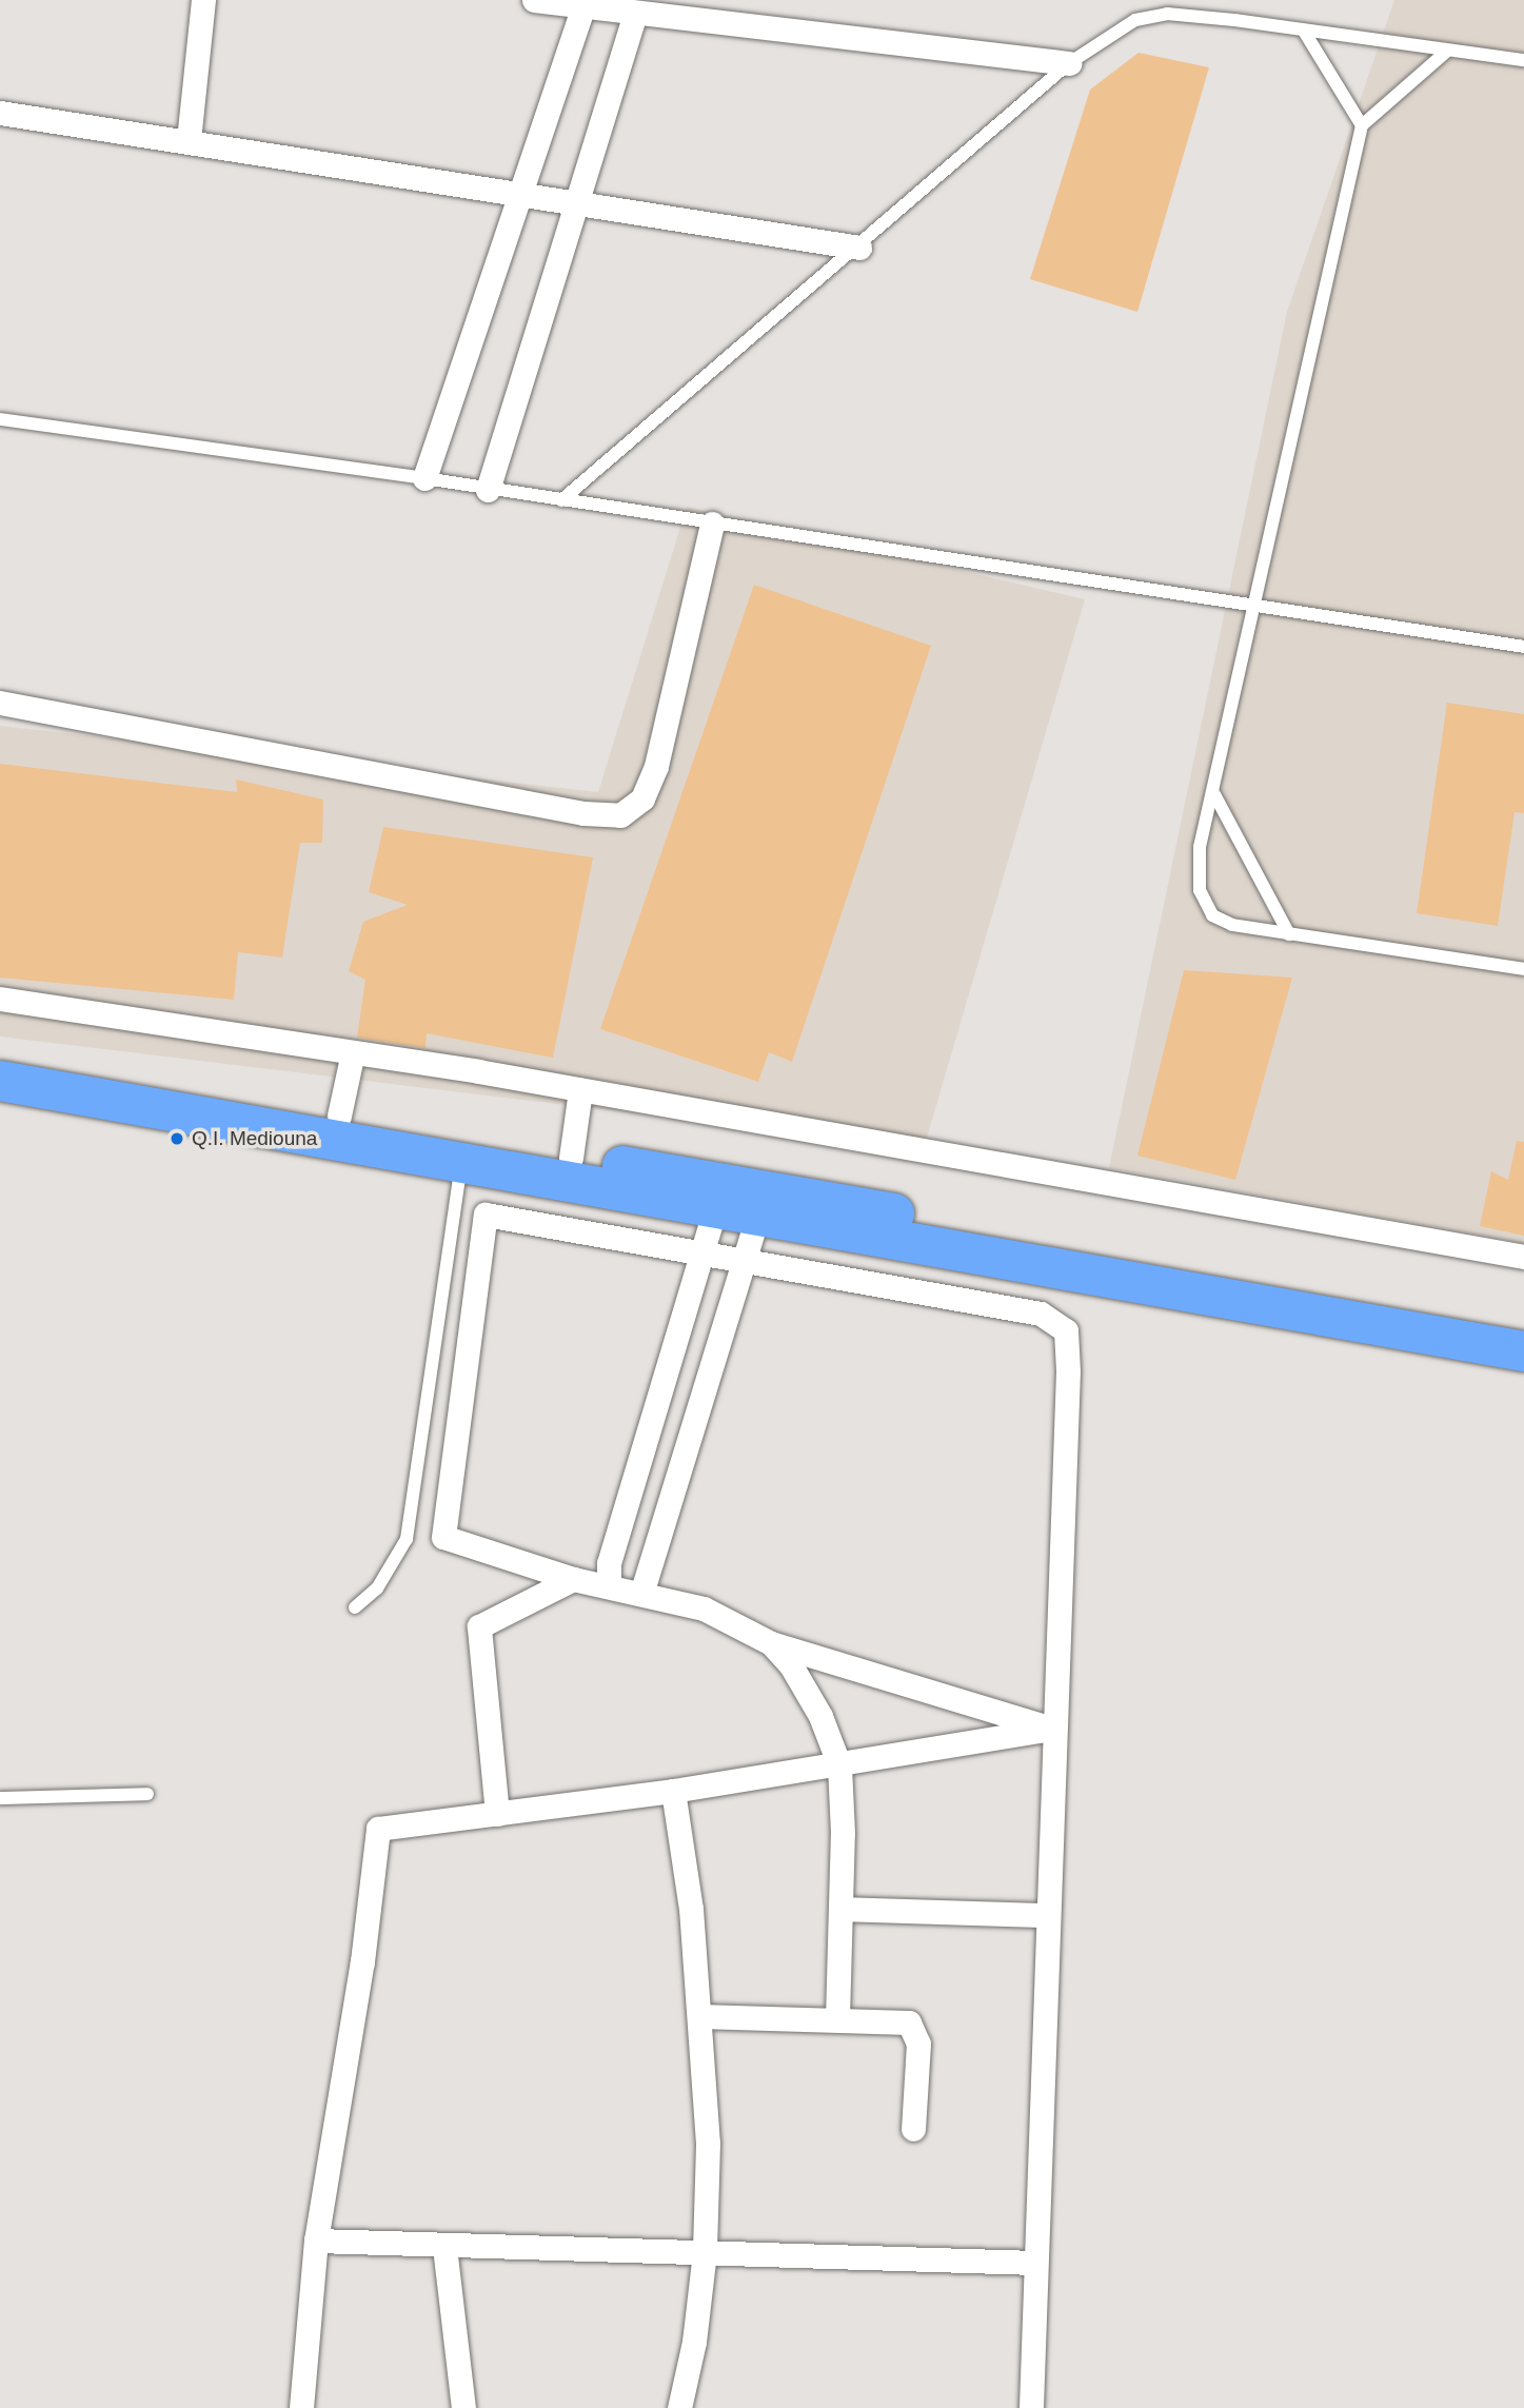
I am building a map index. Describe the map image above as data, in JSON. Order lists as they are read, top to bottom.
{
  "places": ["Q.I. Mediouna"]
}
